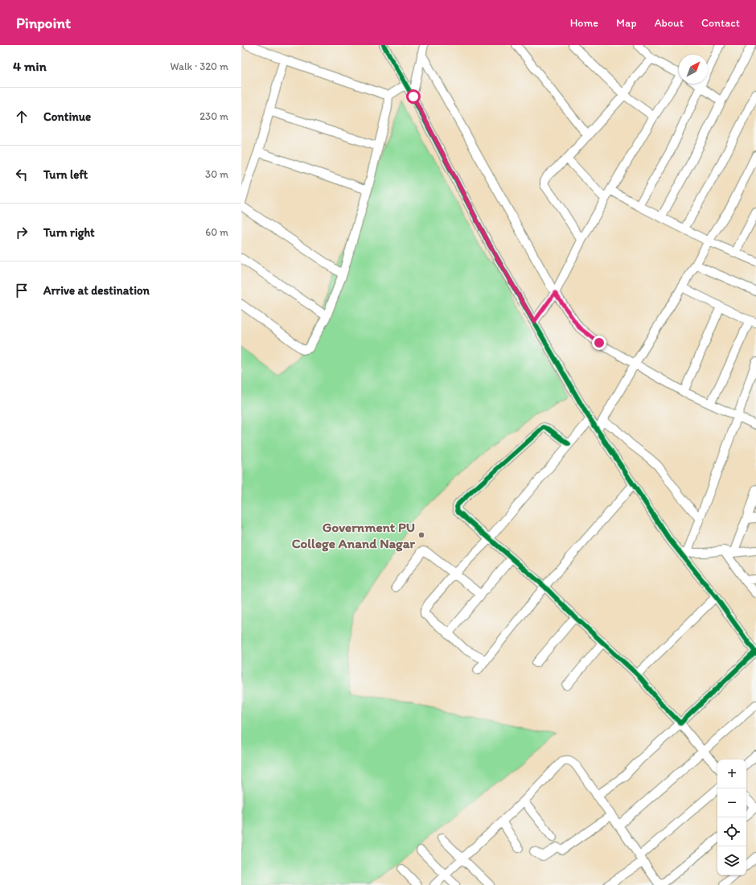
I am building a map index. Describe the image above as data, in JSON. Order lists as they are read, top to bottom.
{
  "places": ["Government PU College Anand Nagar"],
  "north": "top right",
  "page": {
    "header": "Pinpoint",
    "nav": [
      "Home",
      "Map",
      "About",
      "Contact"
    ],
    "heading": ["4 min", "Walk · 320 m"],
    "list": [
      ["Continue", "230 m"],
      ["Turn left", "30 m"],
      ["Turn right", "60 m"],
      "Arrive at destination"
    ],
    "map_buttons": ["+", "−"]
  }
}
